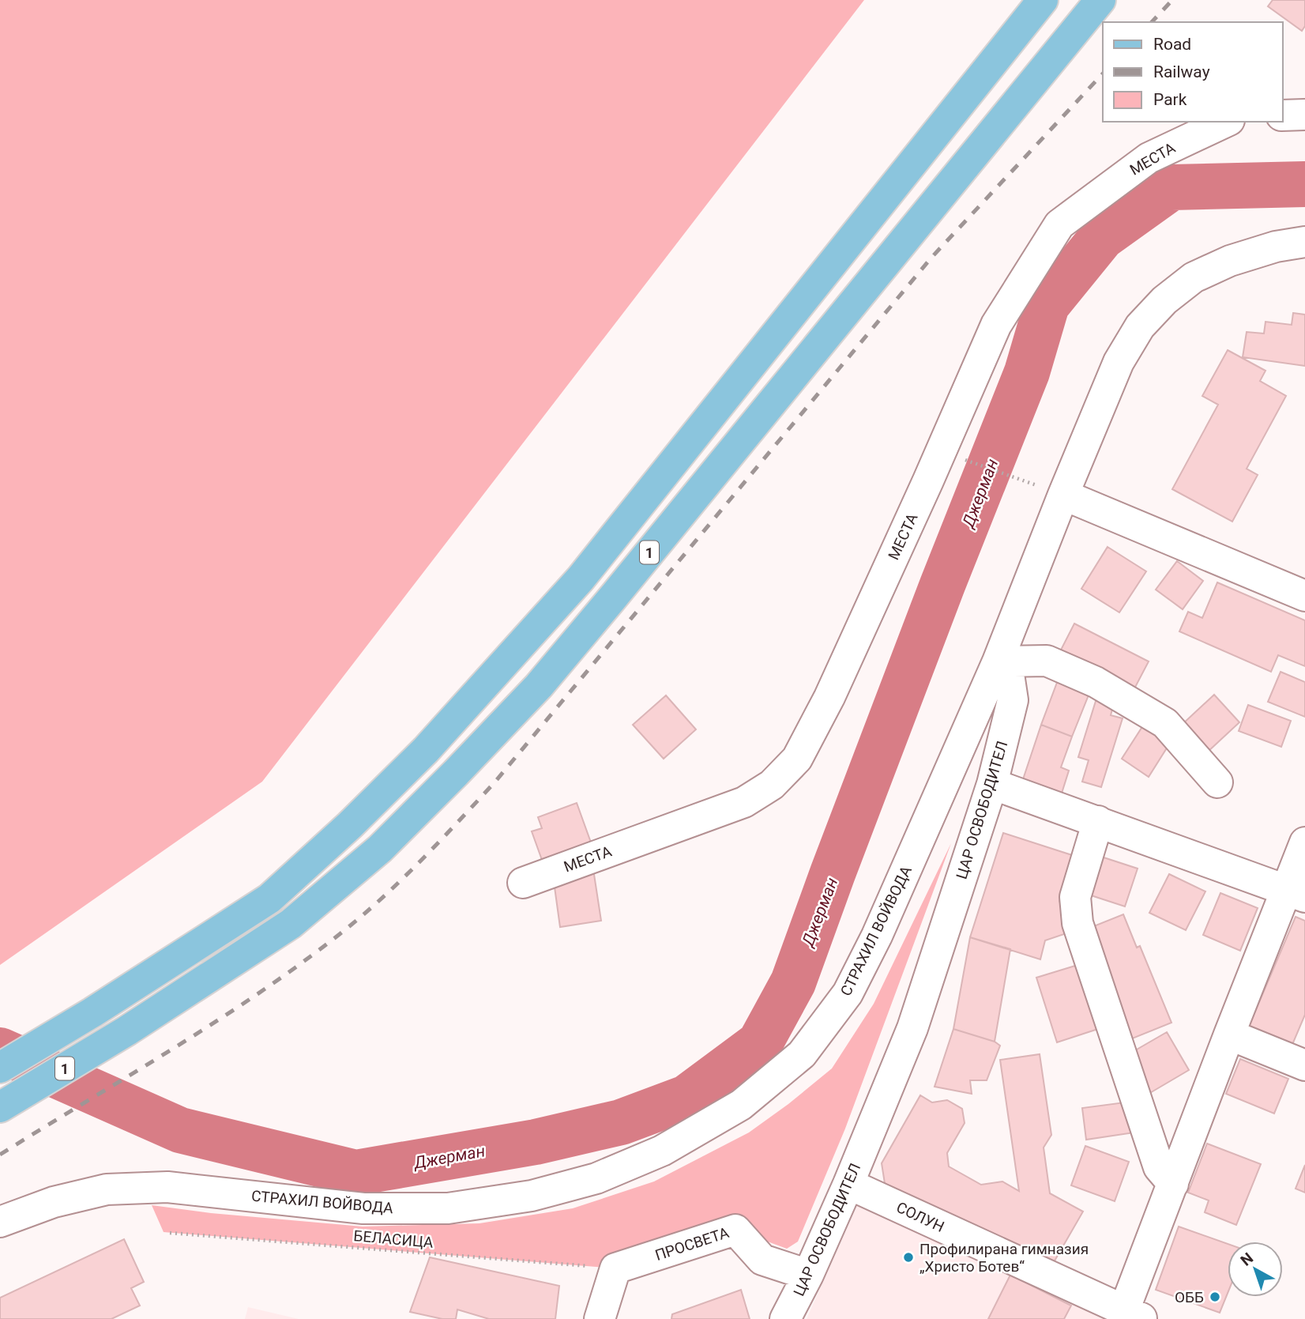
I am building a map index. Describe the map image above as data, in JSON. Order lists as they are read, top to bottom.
{
  "streets": {
    "main road": ["1"],
    "street": [
      "МЕСТА",
      "ЦАР ОСВОБОДИТЕЛ",
      "СТРАХИЛ ВОЙВОДА",
      "СОЛУН",
      "ПРОСВЕТА"
    ],
    "path": ["БЕЛАСИЦА"]
  },
  "crossings": [
    ["ЦАР ОСВОБОДИТЕЛ", "СТРАХИЛ ВОЙВОДА"],
    ["ЦАР ОСВОБОДИТЕЛ", "СОЛУН"],
    ["ЦАР ОСВОБОДИТЕЛ", "ПРОСВЕТА"],
    ["БЕЛАСИЦА", "ПРОСВЕТА"]
  ],
  "water": ["Джерман"],
  "places": ["Профилирана гимназия „Христо Ботев“", "ОББ"],
  "legend": ["Road", "Railway", "Park"],
  "north": "top left"
}
